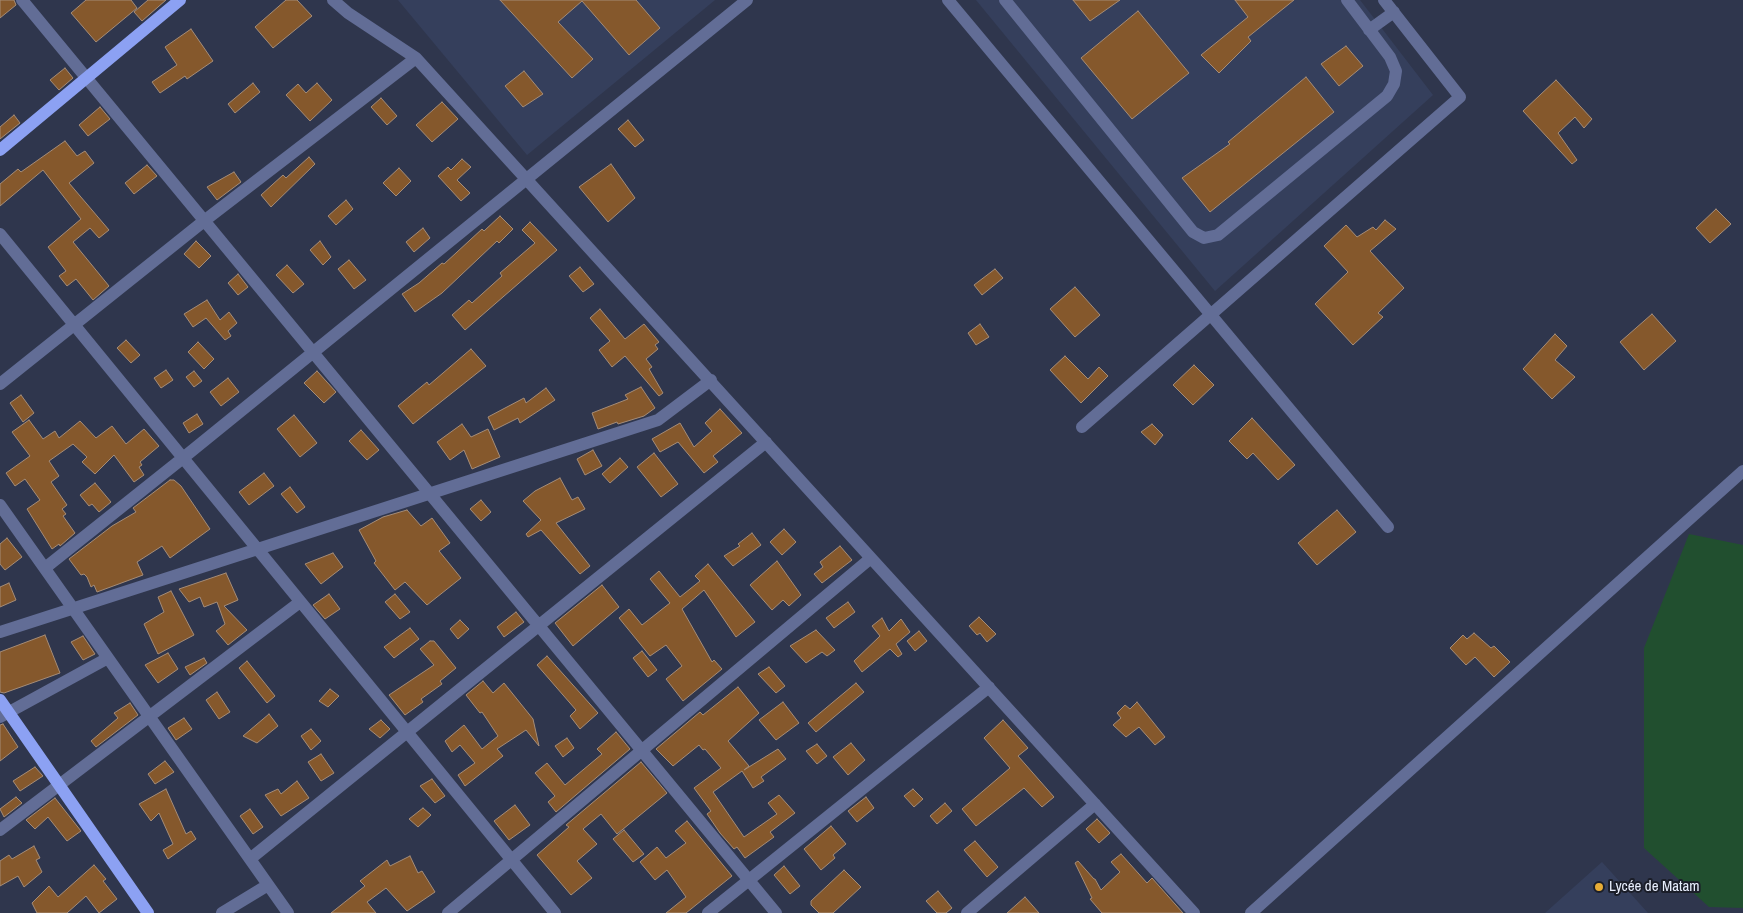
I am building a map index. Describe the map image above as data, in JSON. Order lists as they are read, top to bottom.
{
  "places": ["Lycée de Matam"]
}
